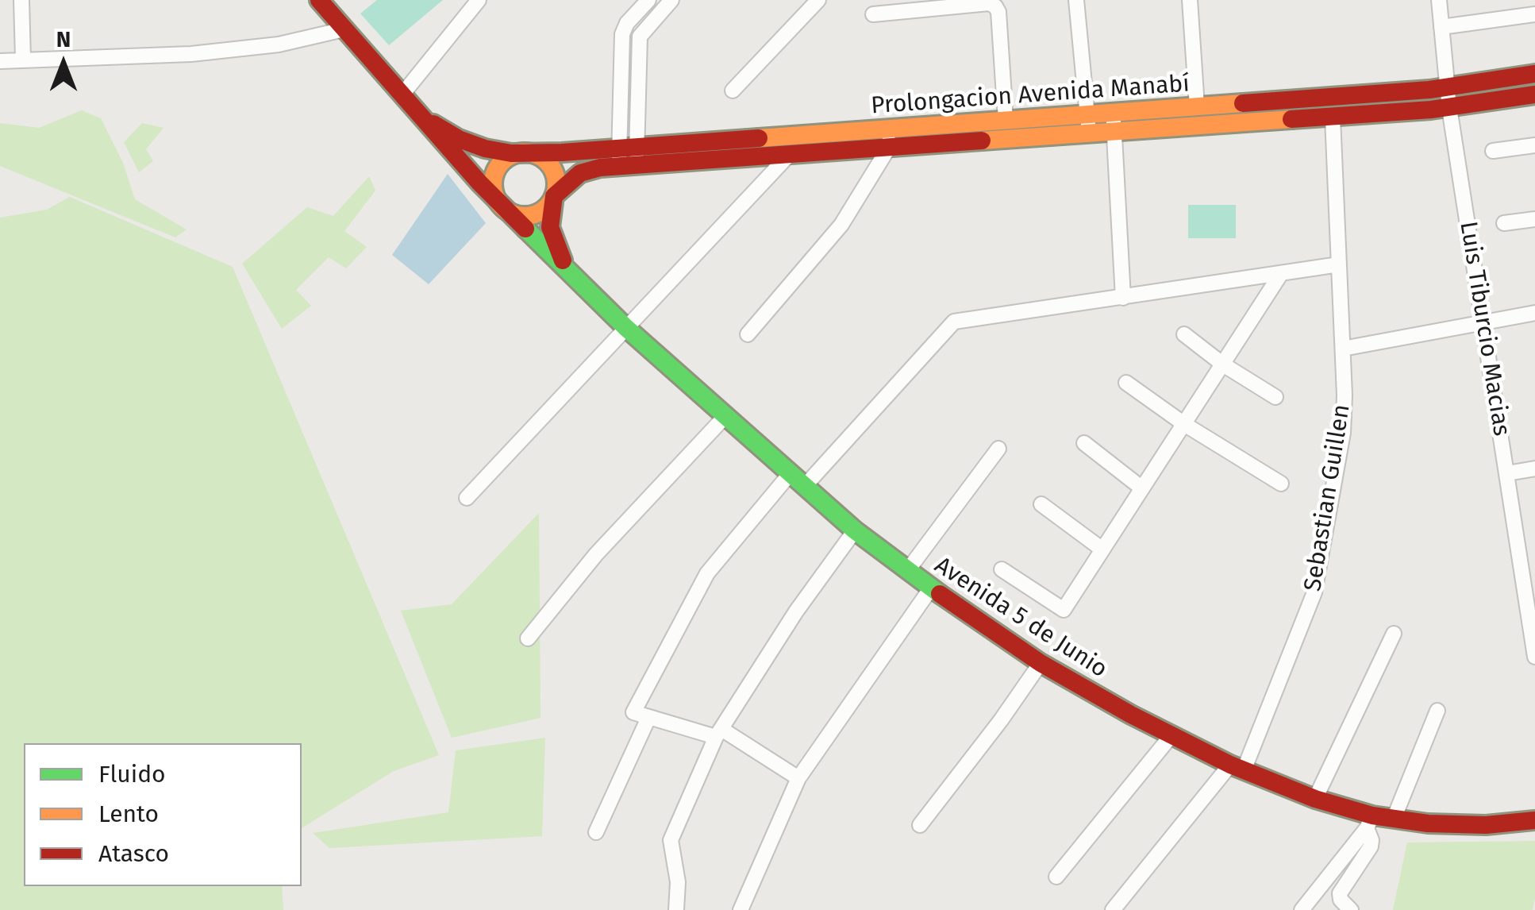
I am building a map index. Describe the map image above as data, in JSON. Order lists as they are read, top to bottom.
{
  "streets": {
    "main road": ["Prolongacion Avenida Manabí", "Avenida 5 de Junio"],
    "street": ["Luis Tiburcio Macias", "Sebastian Guillen"]
  },
  "crossings": [
    ["Prolongacion Avenida Manabí", "Luis Tiburcio Macias"],
    ["Prolongacion Avenida Manabí", "Sebastian Guillen"],
    ["Prolongacion Avenida Manabí", "Avenida 5 de Junio"],
    ["Sebastian Guillen", "Avenida 5 de Junio"]
  ],
  "legend": ["Fluido", "Lento", "Atasco"],
  "north": "top"
}
